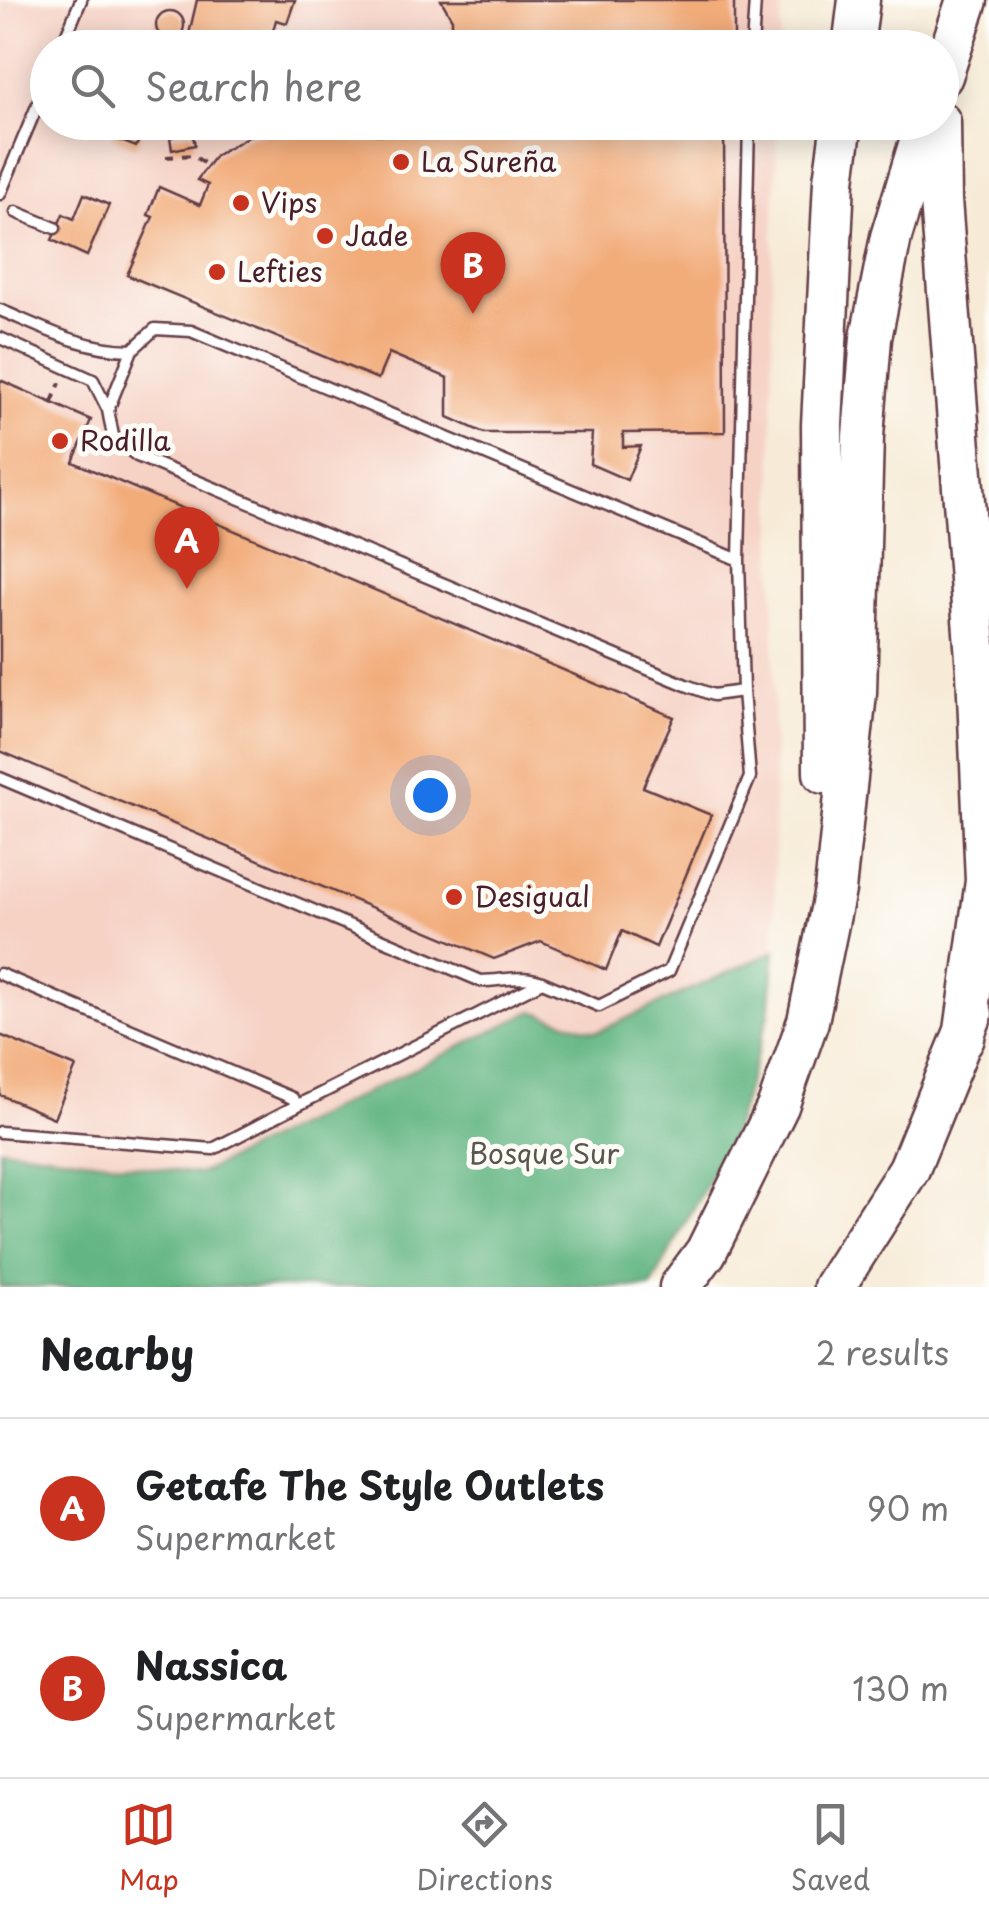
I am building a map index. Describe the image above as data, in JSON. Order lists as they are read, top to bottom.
{
  "parks": ["Bosque Sur"],
  "places": [
    "La Sureña",
    "Vips",
    "Jade",
    "Lefties",
    "Rodilla",
    "Desigual"
  ],
  "page": {
    "search": "Search here",
    "pins": ["B", "A"],
    "heading": ["Nearby", "2 results"],
    "list": [
      {
        "mark": "A",
        "name": "Getafe The Style Outlets",
        "note": "Supermarket",
        "value": "90 m"
      },
      {
        "mark": "B",
        "name": "Nassica",
        "note": "Supermarket",
        "value": "130 m"
      }
    ],
    "nav": ["Map", "Directions", "Saved"]
  }
}
